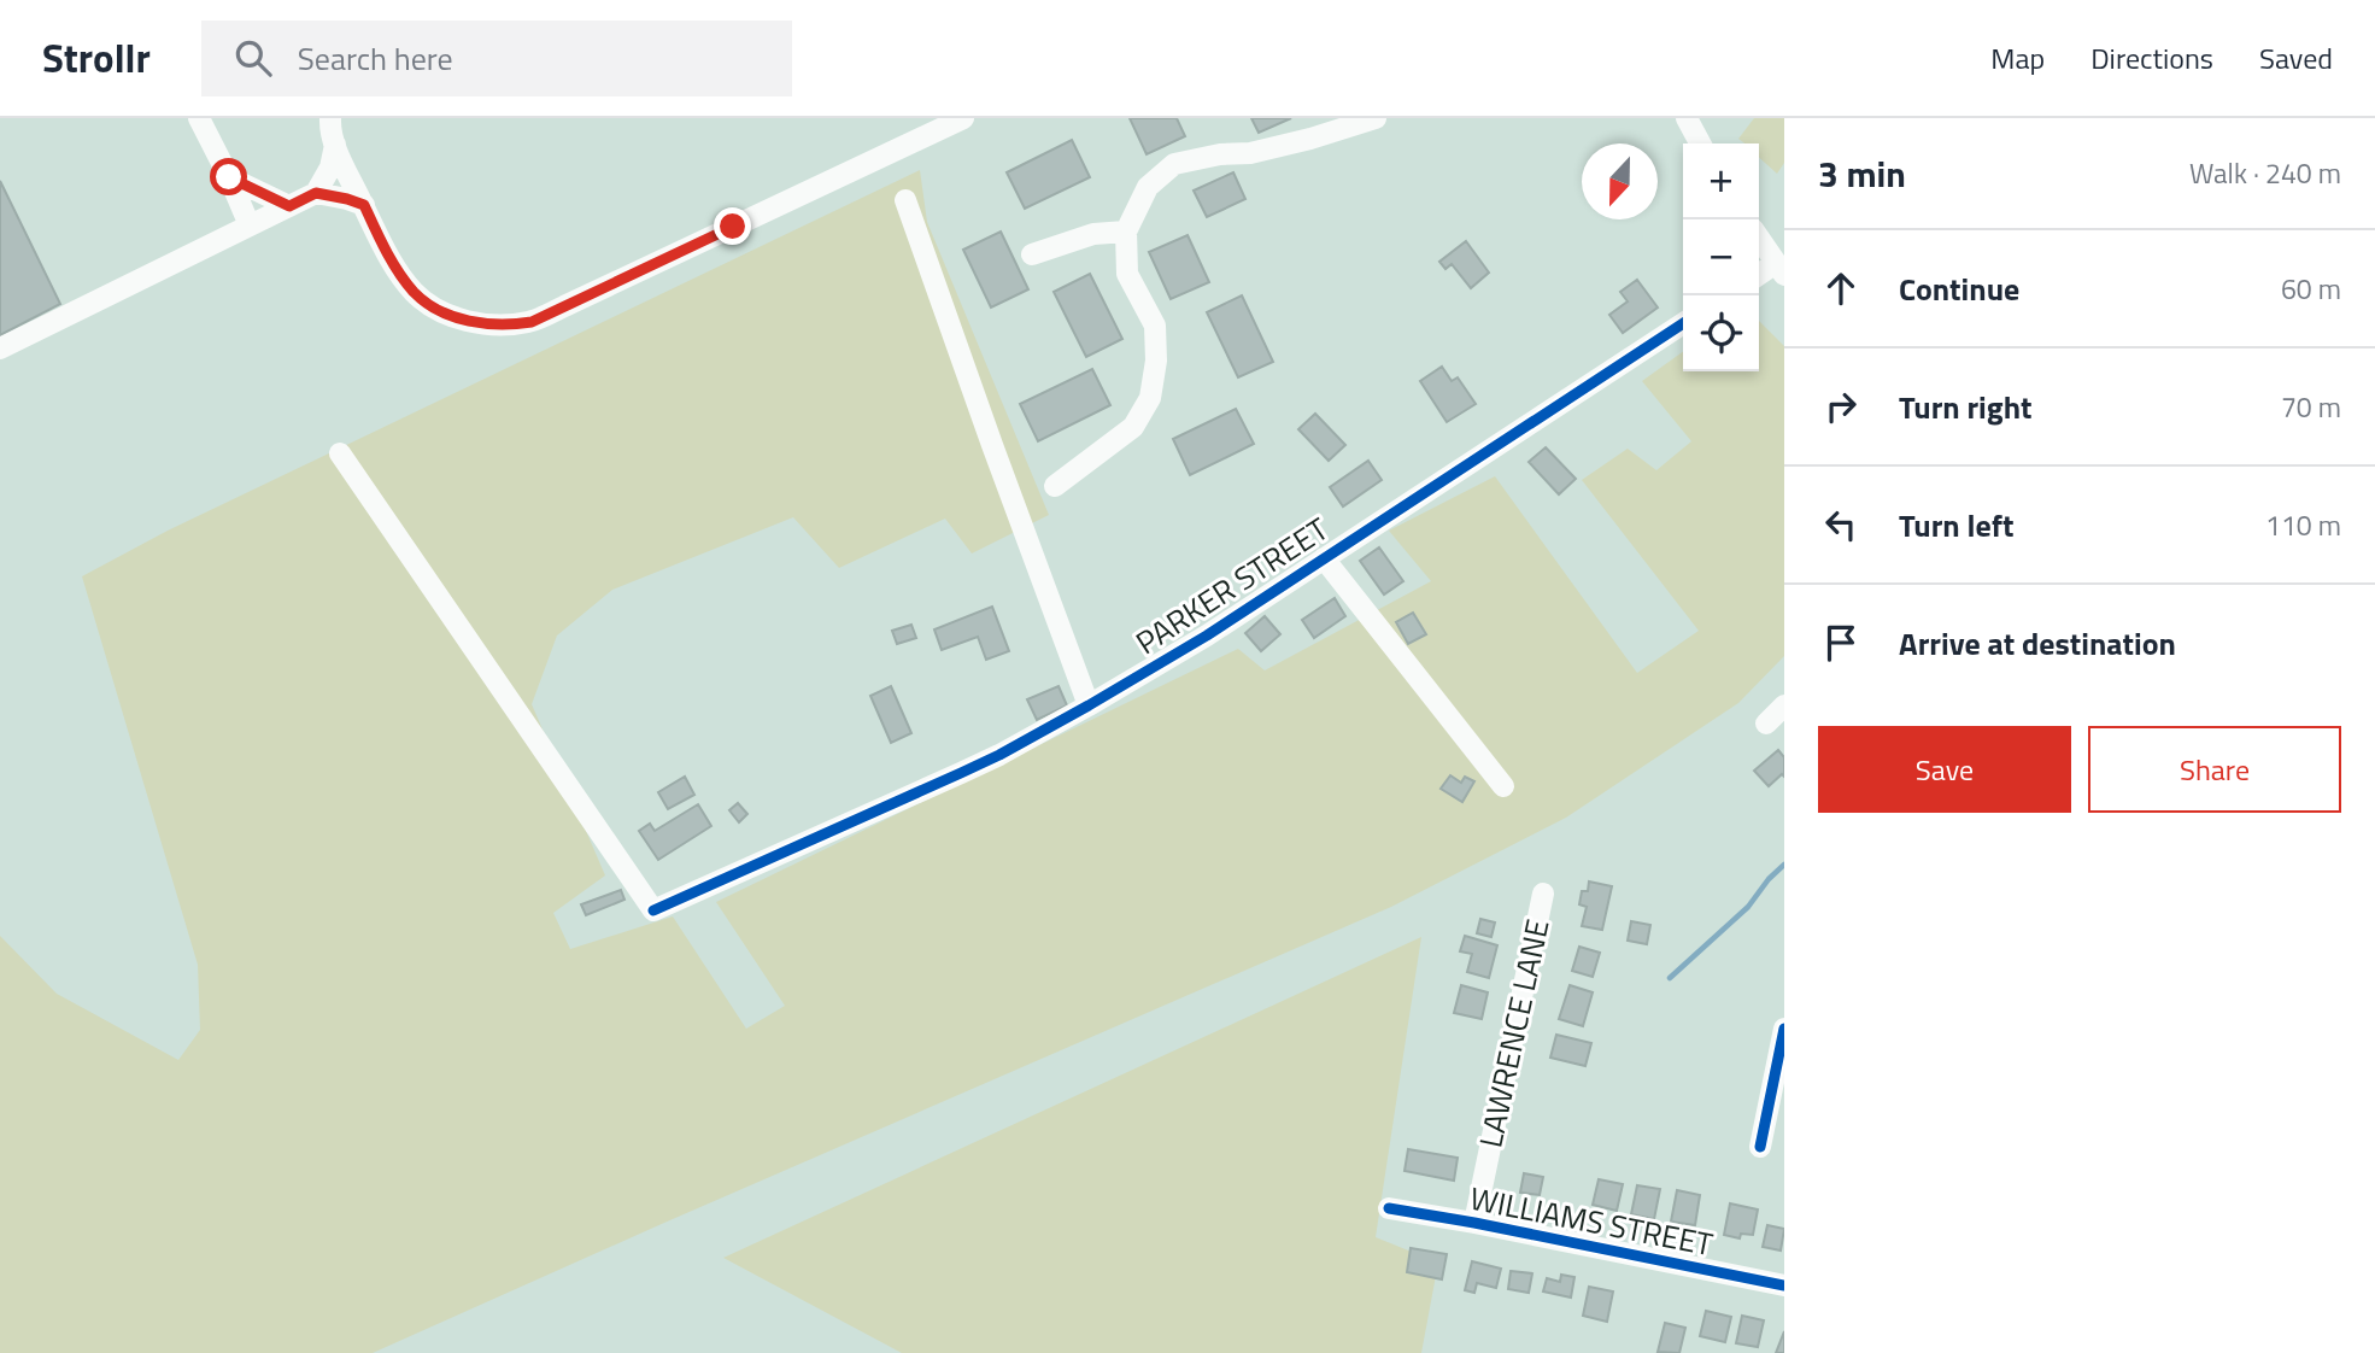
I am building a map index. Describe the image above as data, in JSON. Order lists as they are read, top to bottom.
{
  "streets": {
    "street": ["PARKER STREET", "LAWRENCE LANE", "WILLIAMS STREET"]
  },
  "crossings": [
    ["LAWRENCE LANE", "WILLIAMS STREET"]
  ],
  "north": "bottom",
  "page": {
    "header": "Strollr",
    "search": "Search here",
    "nav": ["Map", "Directions", "Saved"],
    "heading": ["3 min", "Walk · 240 m"],
    "map_buttons": ["+", "−"],
    "list": [
      ["Continue", "60 m"],
      ["Turn right", "70 m"],
      ["Turn left", "110 m"],
      "Arrive at destination"
    ],
    "buttons": ["Save", "Share"]
  }
}
